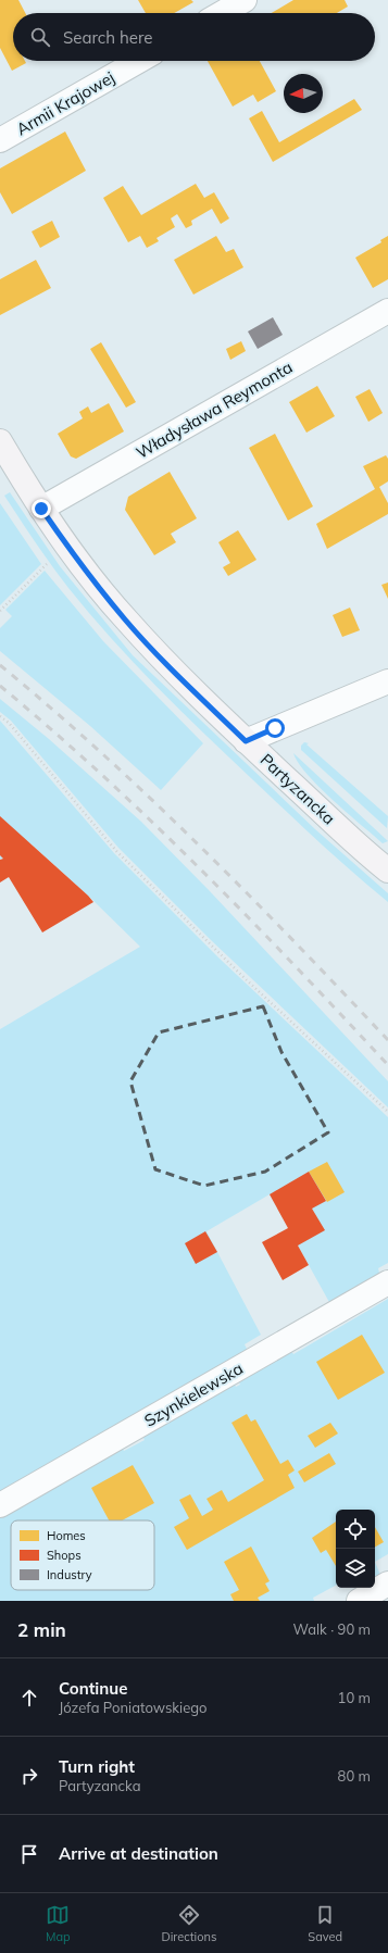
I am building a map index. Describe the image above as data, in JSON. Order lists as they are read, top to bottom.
{
  "streets": {
    "main road": ["Partyzancka"],
    "street": ["Armii Krajowej", "Władysława Reymonta", "Szynkielewska"]
  },
  "crossings": [
    ["Władysława Reymonta", "Partyzancka"]
  ],
  "legend": ["Homes", "Shops", "Industry"],
  "north": "left",
  "page": {
    "search": "Search here",
    "heading": ["2 min", "Walk · 90 m"],
    "list": [
      ["Continue", "Józefa Poniatowskiego", "10 m"],
      ["Turn right", "Partyzancka", "80 m"],
      "Arrive at destination"
    ],
    "nav": ["Map", "Directions", "Saved"]
  }
}
